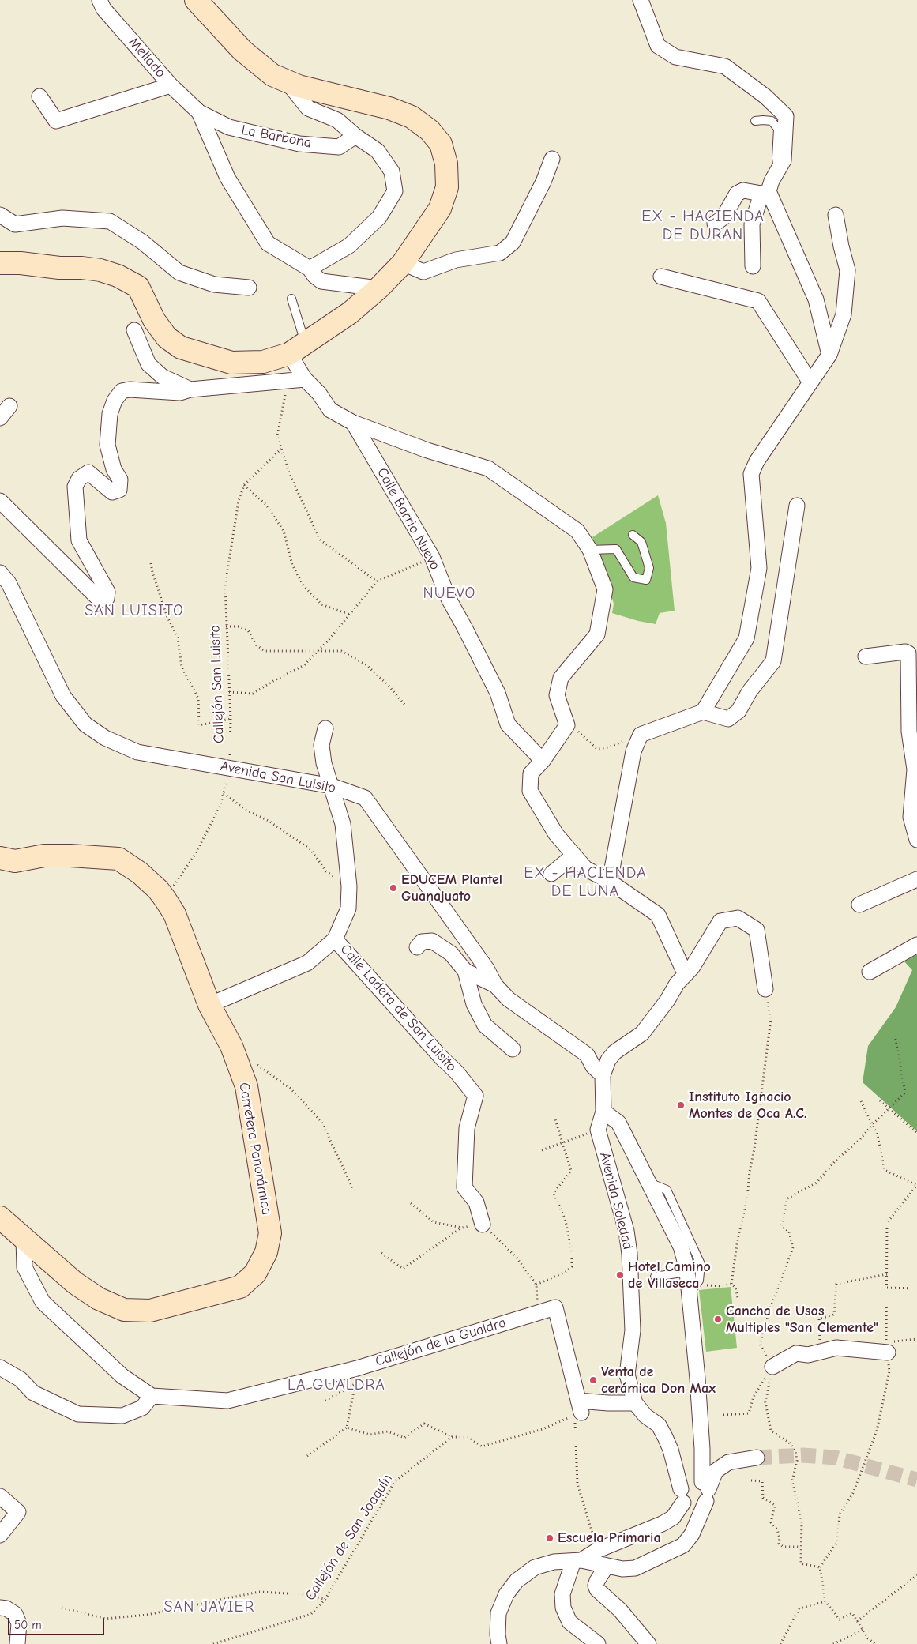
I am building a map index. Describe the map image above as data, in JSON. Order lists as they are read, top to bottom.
{
  "streets": {
    "street": [
      "Mellado",
      "La Barbona",
      "Calle Barrio Nuevo",
      "Avenida San Luisito",
      "Calle Ladera de San Luisito",
      "Carretera Panorámica",
      "Avenida Soledad",
      "Callejón de la Gualdra"
    ],
    "path": ["Callejón San Luisito", "Callejón de San Joaquín"]
  },
  "crossings": [
    ["Mellado", "La Barbona"],
    ["Callejón San Luisito", "Avenida San Luisito"],
    ["Callejón San Luisito", "Carretera Panorámica"],
    ["Avenida San Luisito", "Calle Ladera de San Luisito"]
  ],
  "districts": [
    "EX - HACIENDA DE DURAN",
    "NUEVO",
    "SAN LUISITO",
    "EX - HACIENDA DE LUNA",
    "LA GUALDRA",
    "SAN JAVIER"
  ],
  "places": [
    "EDUCEM Plantel Guanajuato",
    "Instituto Ignacio Montes de Oca A.C.",
    "Hotel Camino de Villaseca",
    "Cancha de Usos Multiples \"San Clemente\"",
    "Venta de cerámica Don Max",
    "Escuela Primaria"
  ],
  "scale_bar": "50 m"
}
